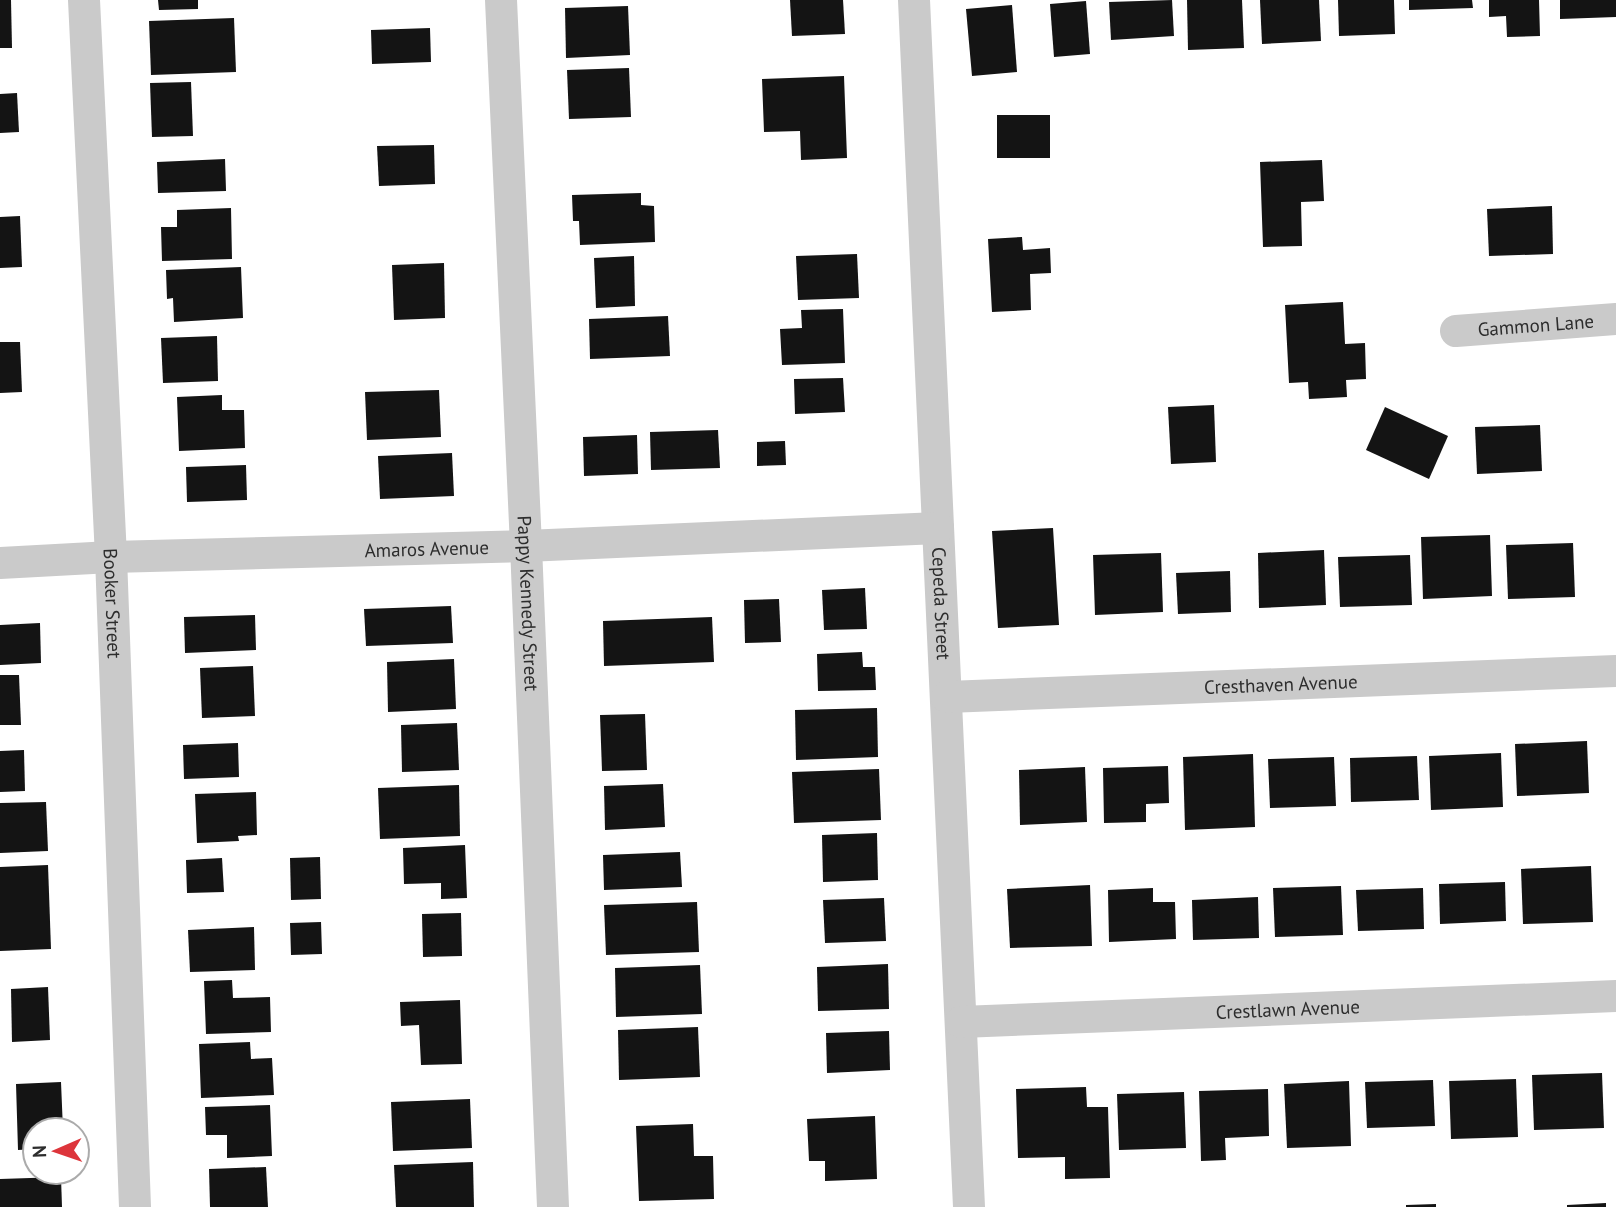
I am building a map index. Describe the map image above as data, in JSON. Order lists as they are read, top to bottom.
{
  "streets": {
    "street": [
      "Gammon Lane",
      "Amaros Avenue",
      "Booker Street",
      "Pappy Kennedy Street",
      "Cepeda Street",
      "Cresthaven Avenue",
      "Crestlawn Avenue"
    ]
  },
  "crossings": [
    ["Amaros Avenue", "Booker Street"],
    ["Amaros Avenue", "Pappy Kennedy Street"],
    ["Amaros Avenue", "Cepeda Street"],
    ["Cepeda Street", "Cresthaven Avenue"],
    ["Cepeda Street", "Crestlawn Avenue"]
  ],
  "north": "left"
}
